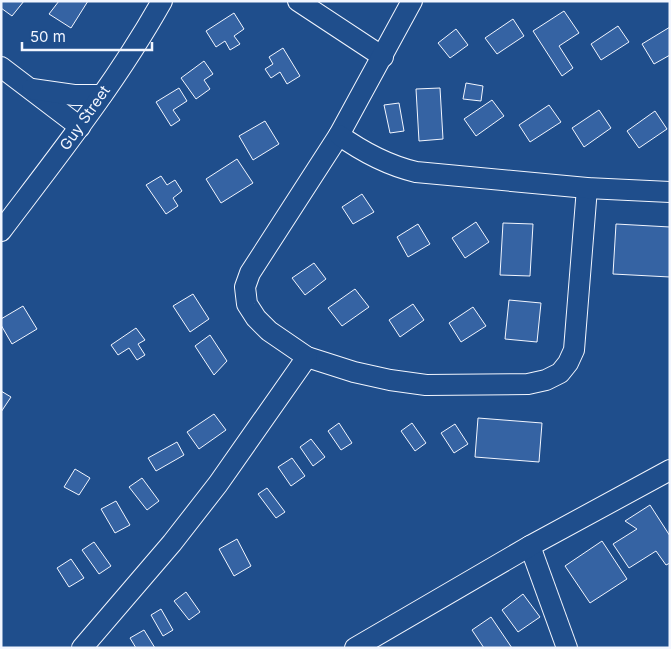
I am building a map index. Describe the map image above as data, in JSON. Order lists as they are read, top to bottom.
{
  "streets": {
    "street": ["Guy Street"]
  },
  "scale_bar": "50 m"
}
